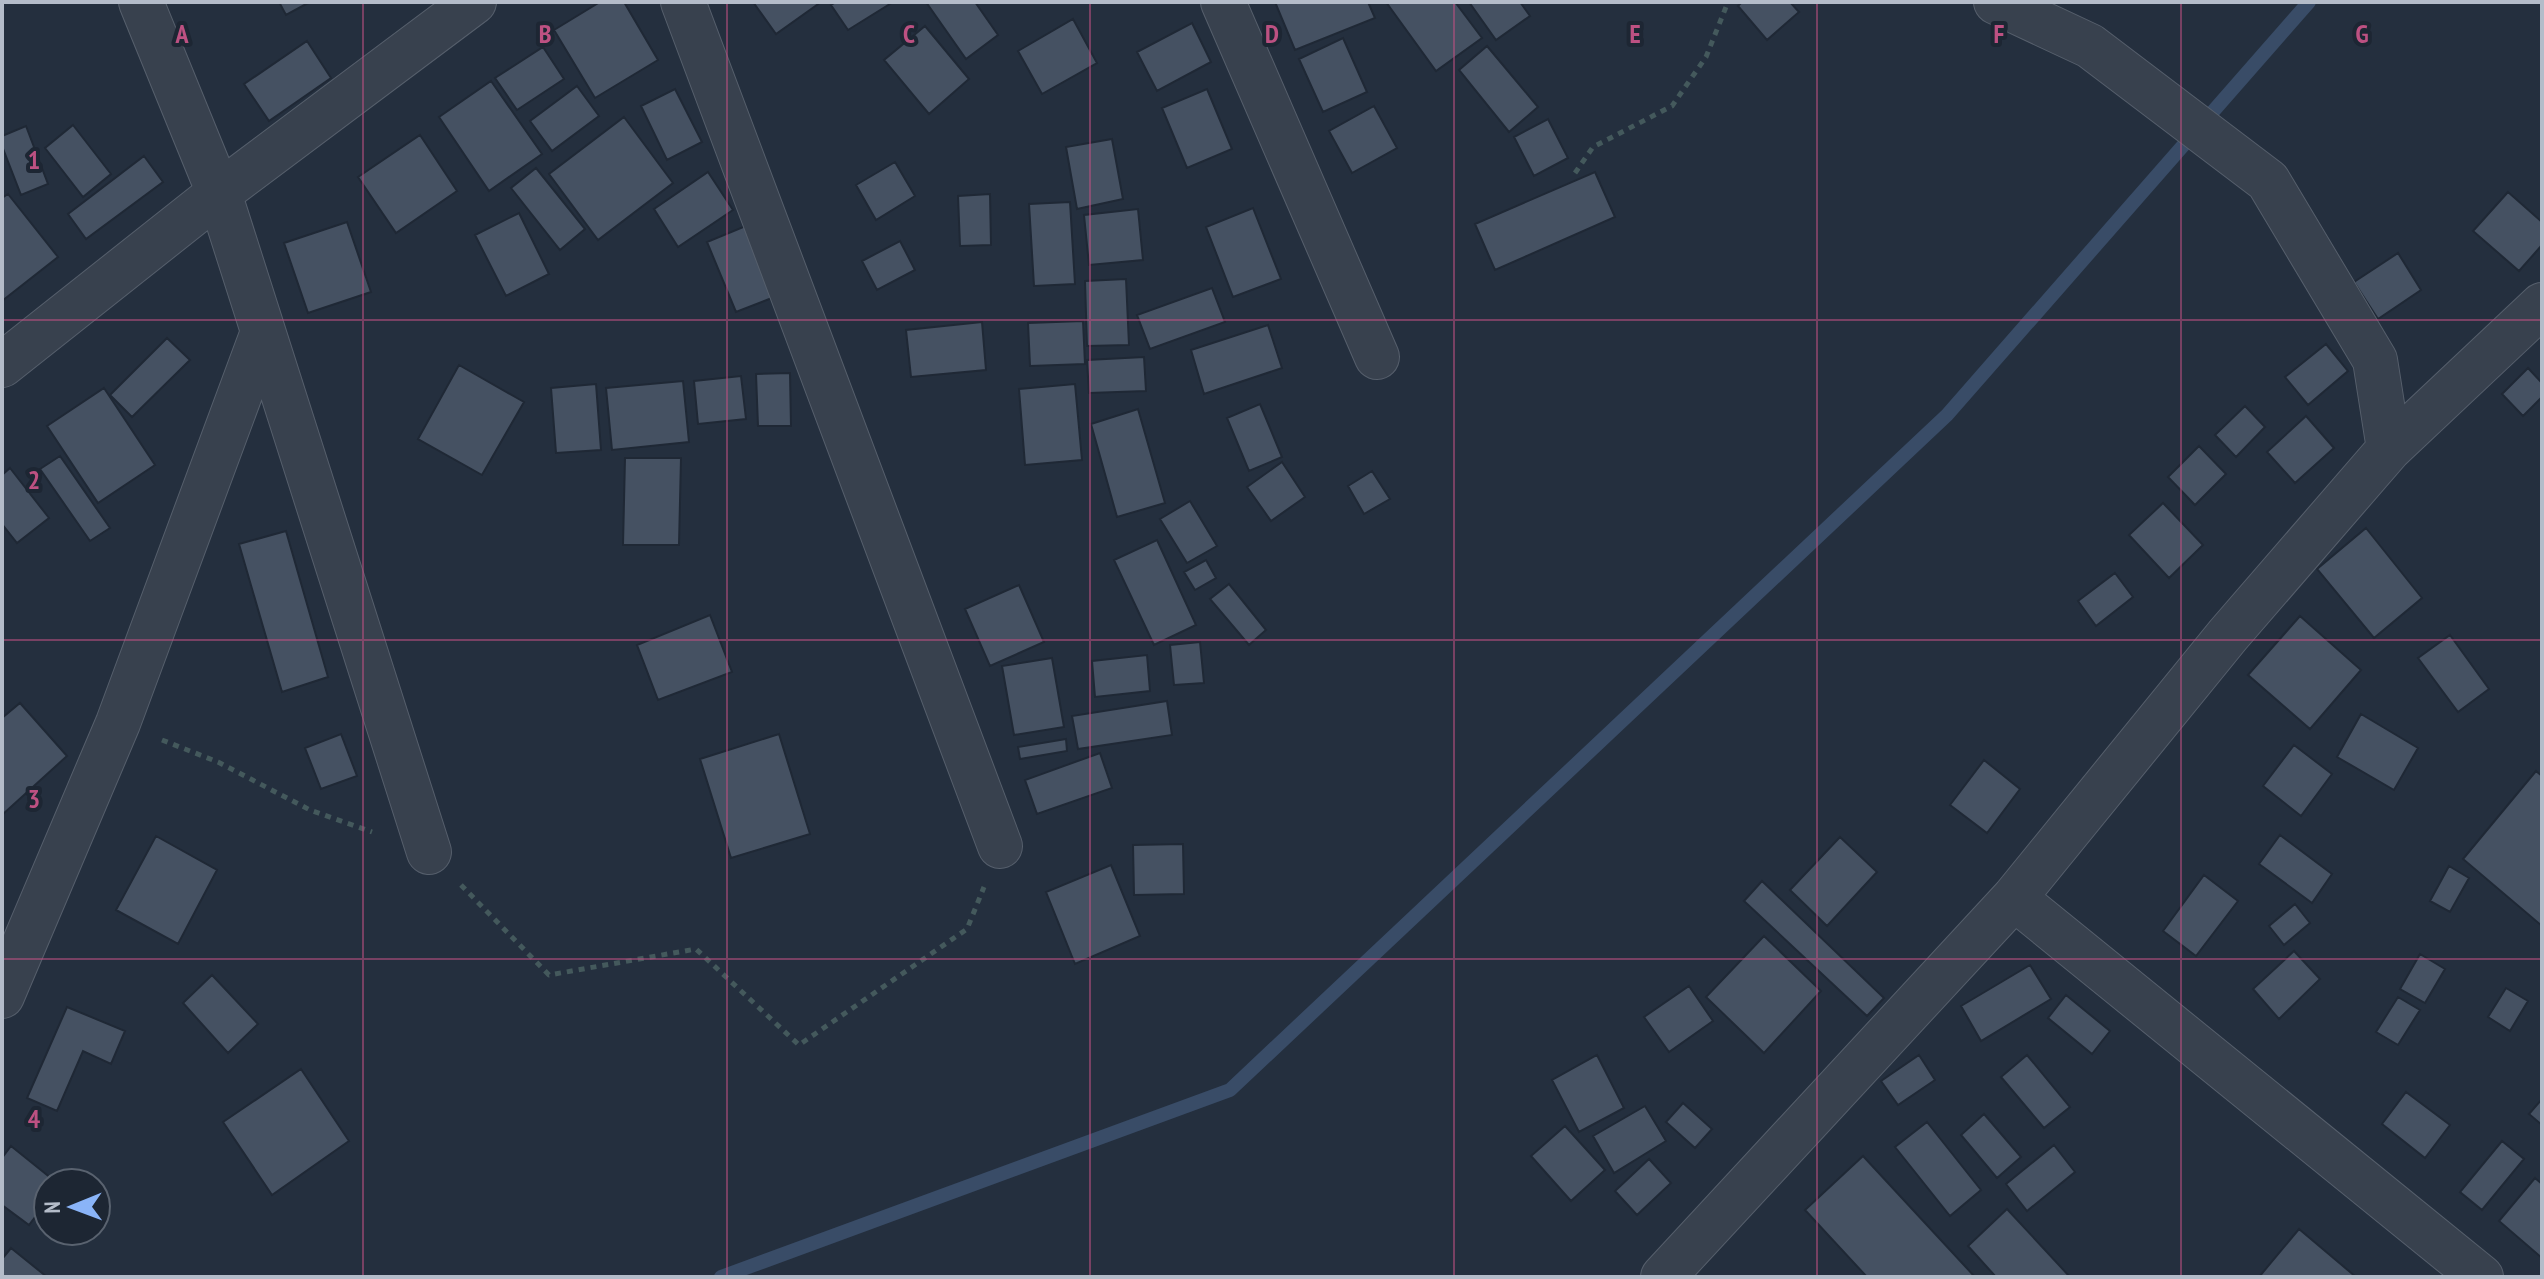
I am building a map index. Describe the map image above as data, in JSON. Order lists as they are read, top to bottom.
{
  "north": "left",
  "grid": {
    "columns": [
      "A",
      "B",
      "C",
      "D",
      "E",
      "F",
      "G"
    ],
    "rows": [
      "1",
      "2",
      "3",
      "4"
    ]
  }
}
